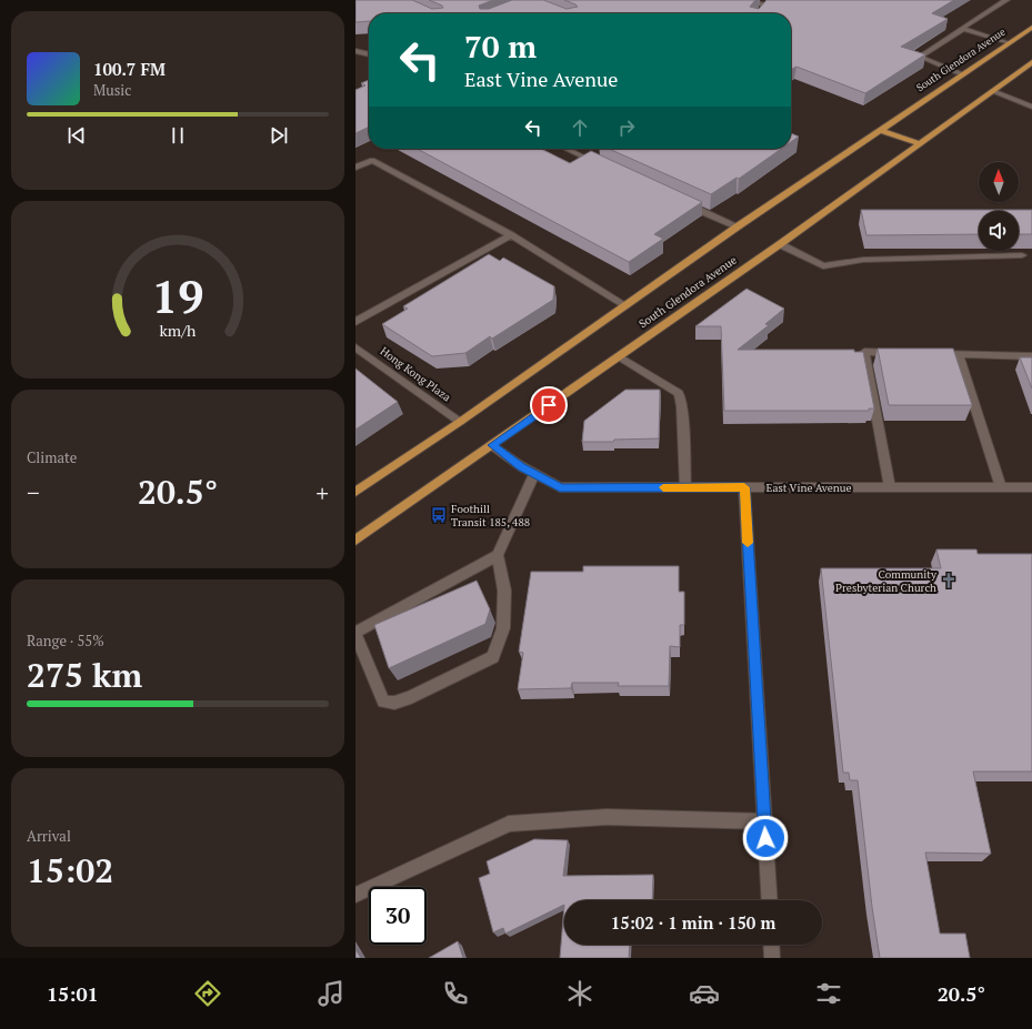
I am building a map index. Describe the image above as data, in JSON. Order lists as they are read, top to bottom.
{
  "streets": {
    "main road": ["South Glendora Avenue"],
    "street": ["Hong Kong Plaza", "East Vine Avenue"]
  },
  "crossings": [
    ["South Glendora Avenue", "Hong Kong Plaza"],
    ["South Glendora Avenue", "East Vine Avenue"]
  ],
  "places": {
    "bus stop": ["Foothill Transit 185, 488"],
    "church": ["Community Presbyterian Church"]
  },
  "north": "top",
  "page": {
    "turn": ["70 m", "East Vine Avenue"],
    "song": ["100.7 FM", "Music"],
    "tile": [
      "Climate",
      ["Range · 55%", "275 km"],
      ["Arrival", "15:02"]
    ],
    "heat": ["−", "20.5°", "+"],
    "limit": "30",
    "trip": "15:02 · 1 min · 150 m",
    "tabs": ["15:01", "20.5°"],
    "gauge": ["19", "km/h"]
  }
}
